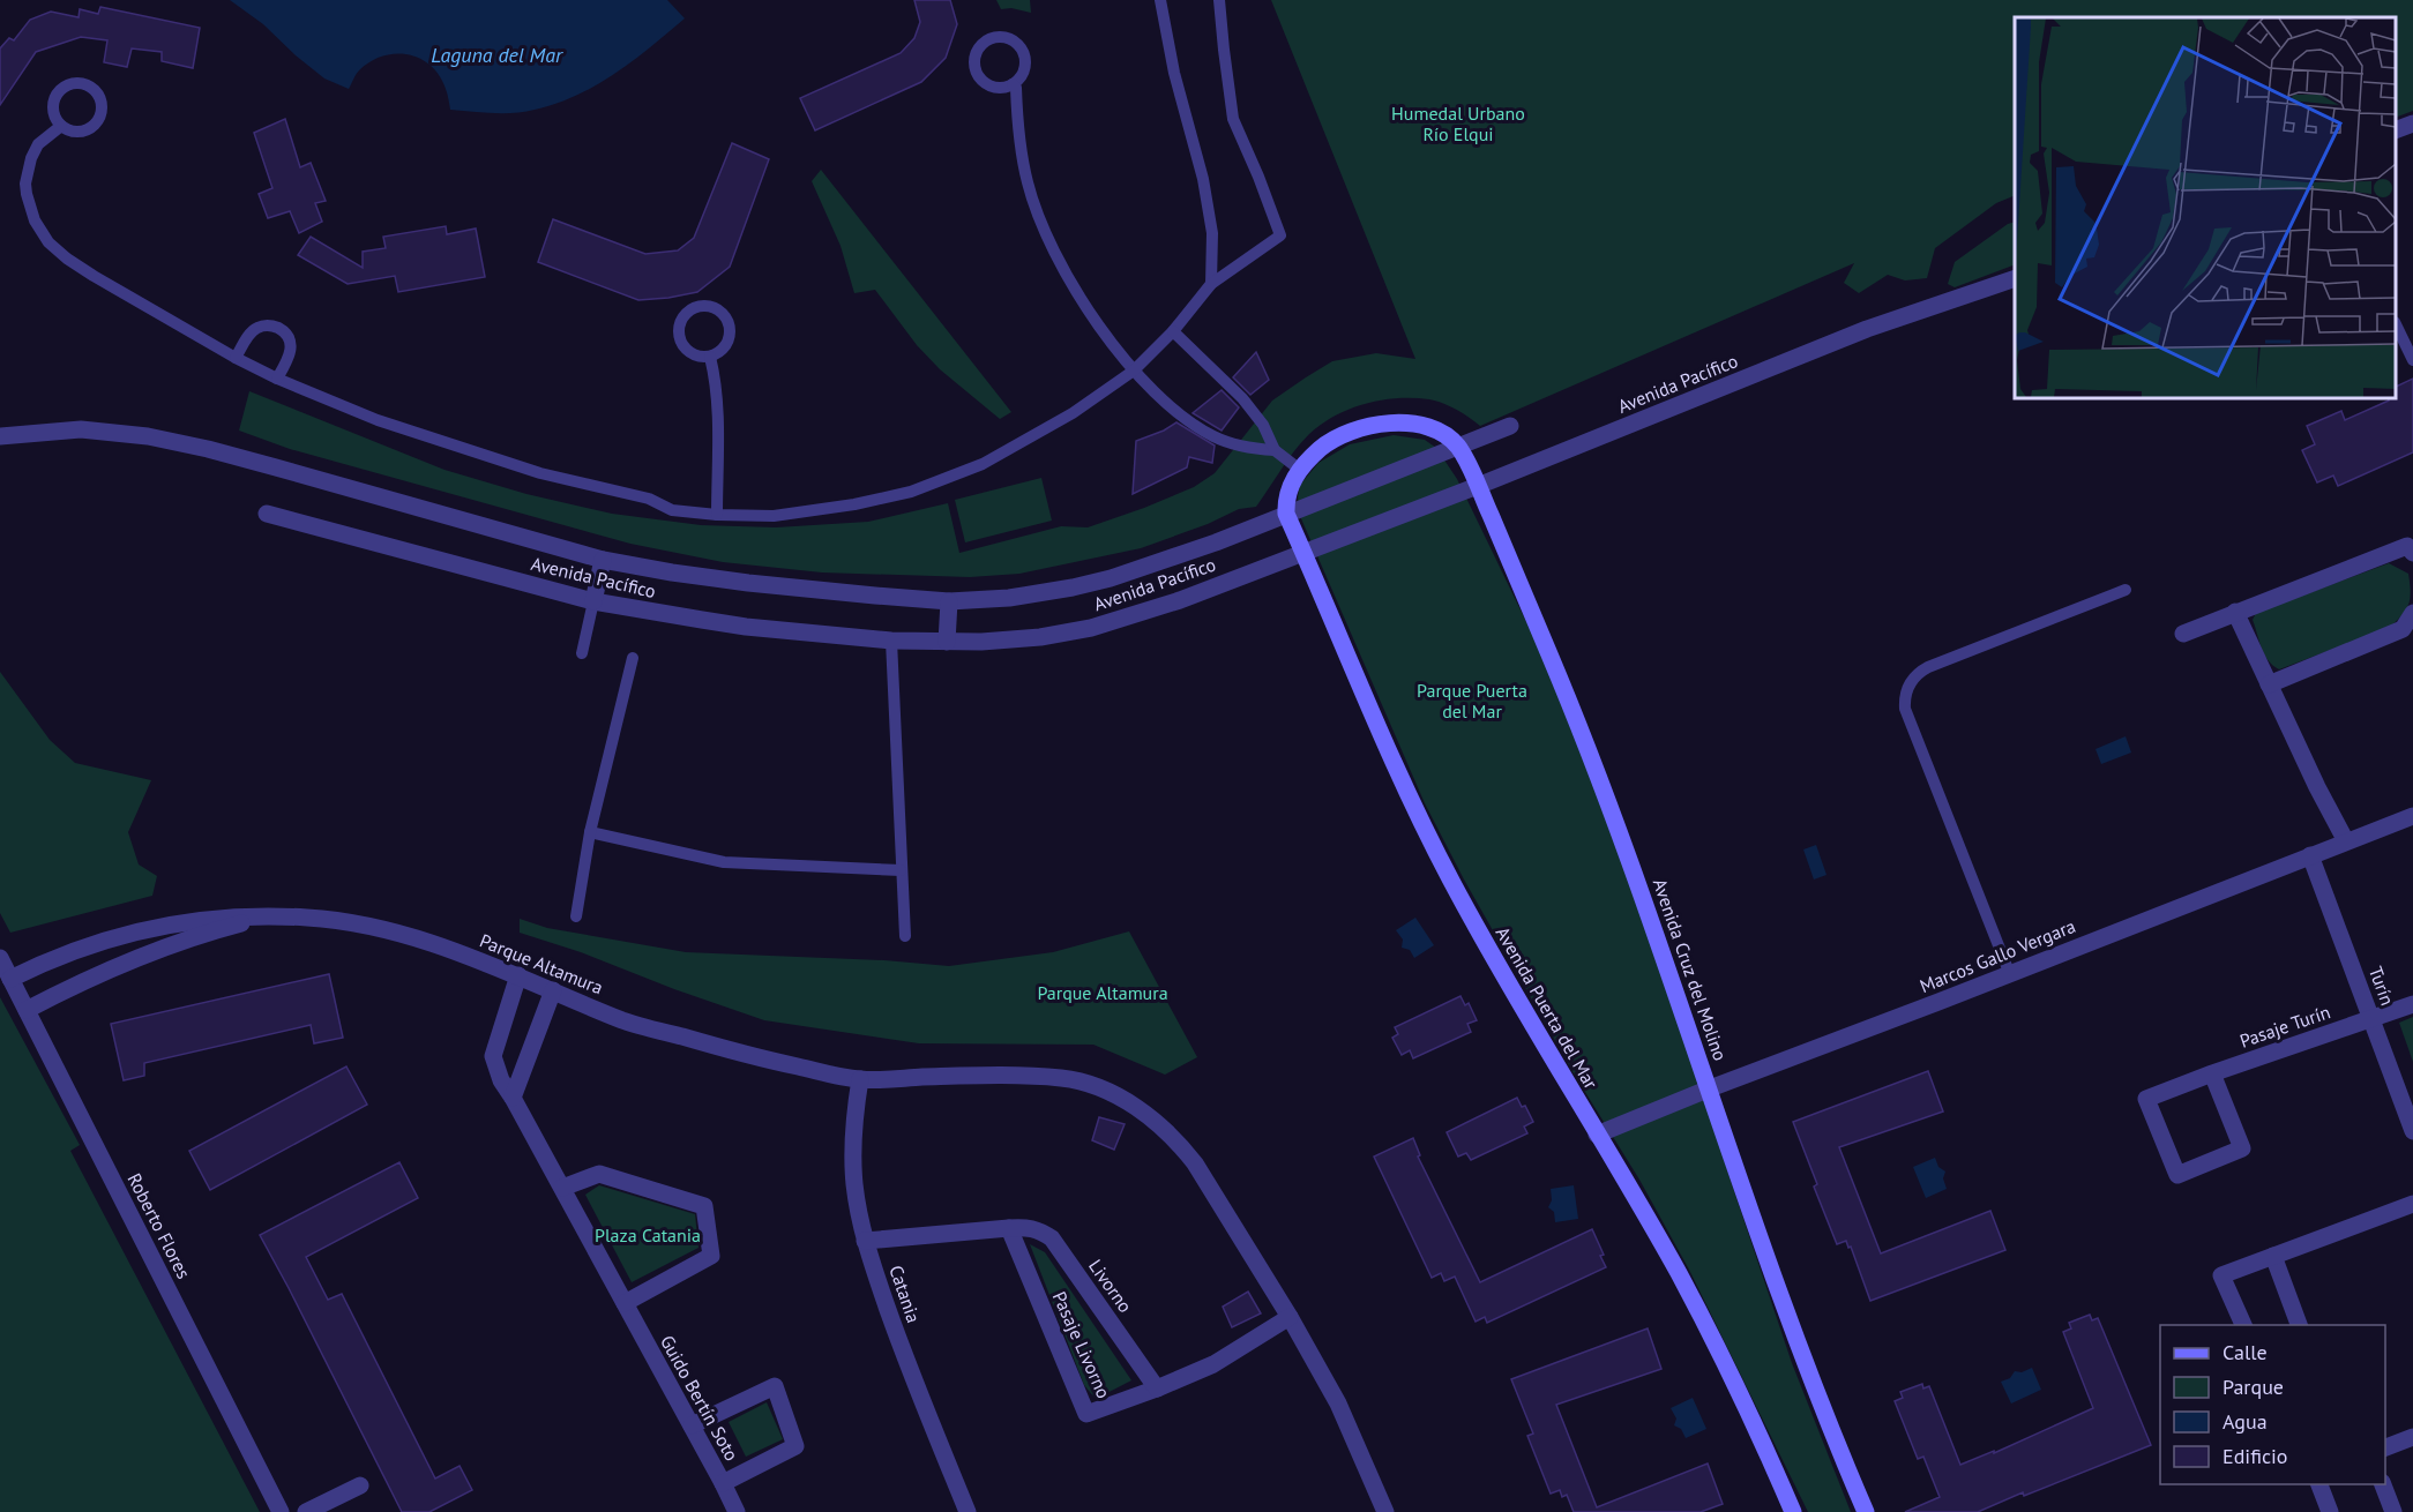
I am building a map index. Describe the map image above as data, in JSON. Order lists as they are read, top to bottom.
{
  "streets": {
    "street": [
      "Avenida Pacífico",
      "Marcos Gallo Vergara",
      "Parque Altamura",
      "Avenida Cruz del Molino",
      "Turín",
      "Avenida Puerta del Mar",
      "Pasaje Turín",
      "Roberto Flores",
      "Livorno",
      "Catania",
      "Pasaje Livorno",
      "Guido Bertín Soto"
    ]
  },
  "crossings": [
    ["Avenida Pacífico", "Avenida Cruz del Molino"],
    ["Avenida Pacífico", "Avenida Puerta del Mar"],
    ["Marcos Gallo Vergara", "Avenida Cruz del Molino"],
    ["Marcos Gallo Vergara", "Turín"],
    ["Marcos Gallo Vergara", "Avenida Puerta del Mar"],
    ["Parque Altamura", "Roberto Flores"],
    ["Parque Altamura", "Catania"],
    ["Parque Altamura", "Guido Bertín Soto"],
    ["Turín", "Pasaje Turín"],
    ["Livorno", "Catania"],
    ["Livorno", "Pasaje Livorno"]
  ],
  "water": ["Laguna del Mar"],
  "parks": [
    "Humedal Urbano Río Elqui",
    "Parque Puerta del Mar",
    "Parque Altamura",
    "Plaza Catania"
  ],
  "legend": [
    "Calle",
    "Parque",
    "Agua",
    "Edificio"
  ]
}
